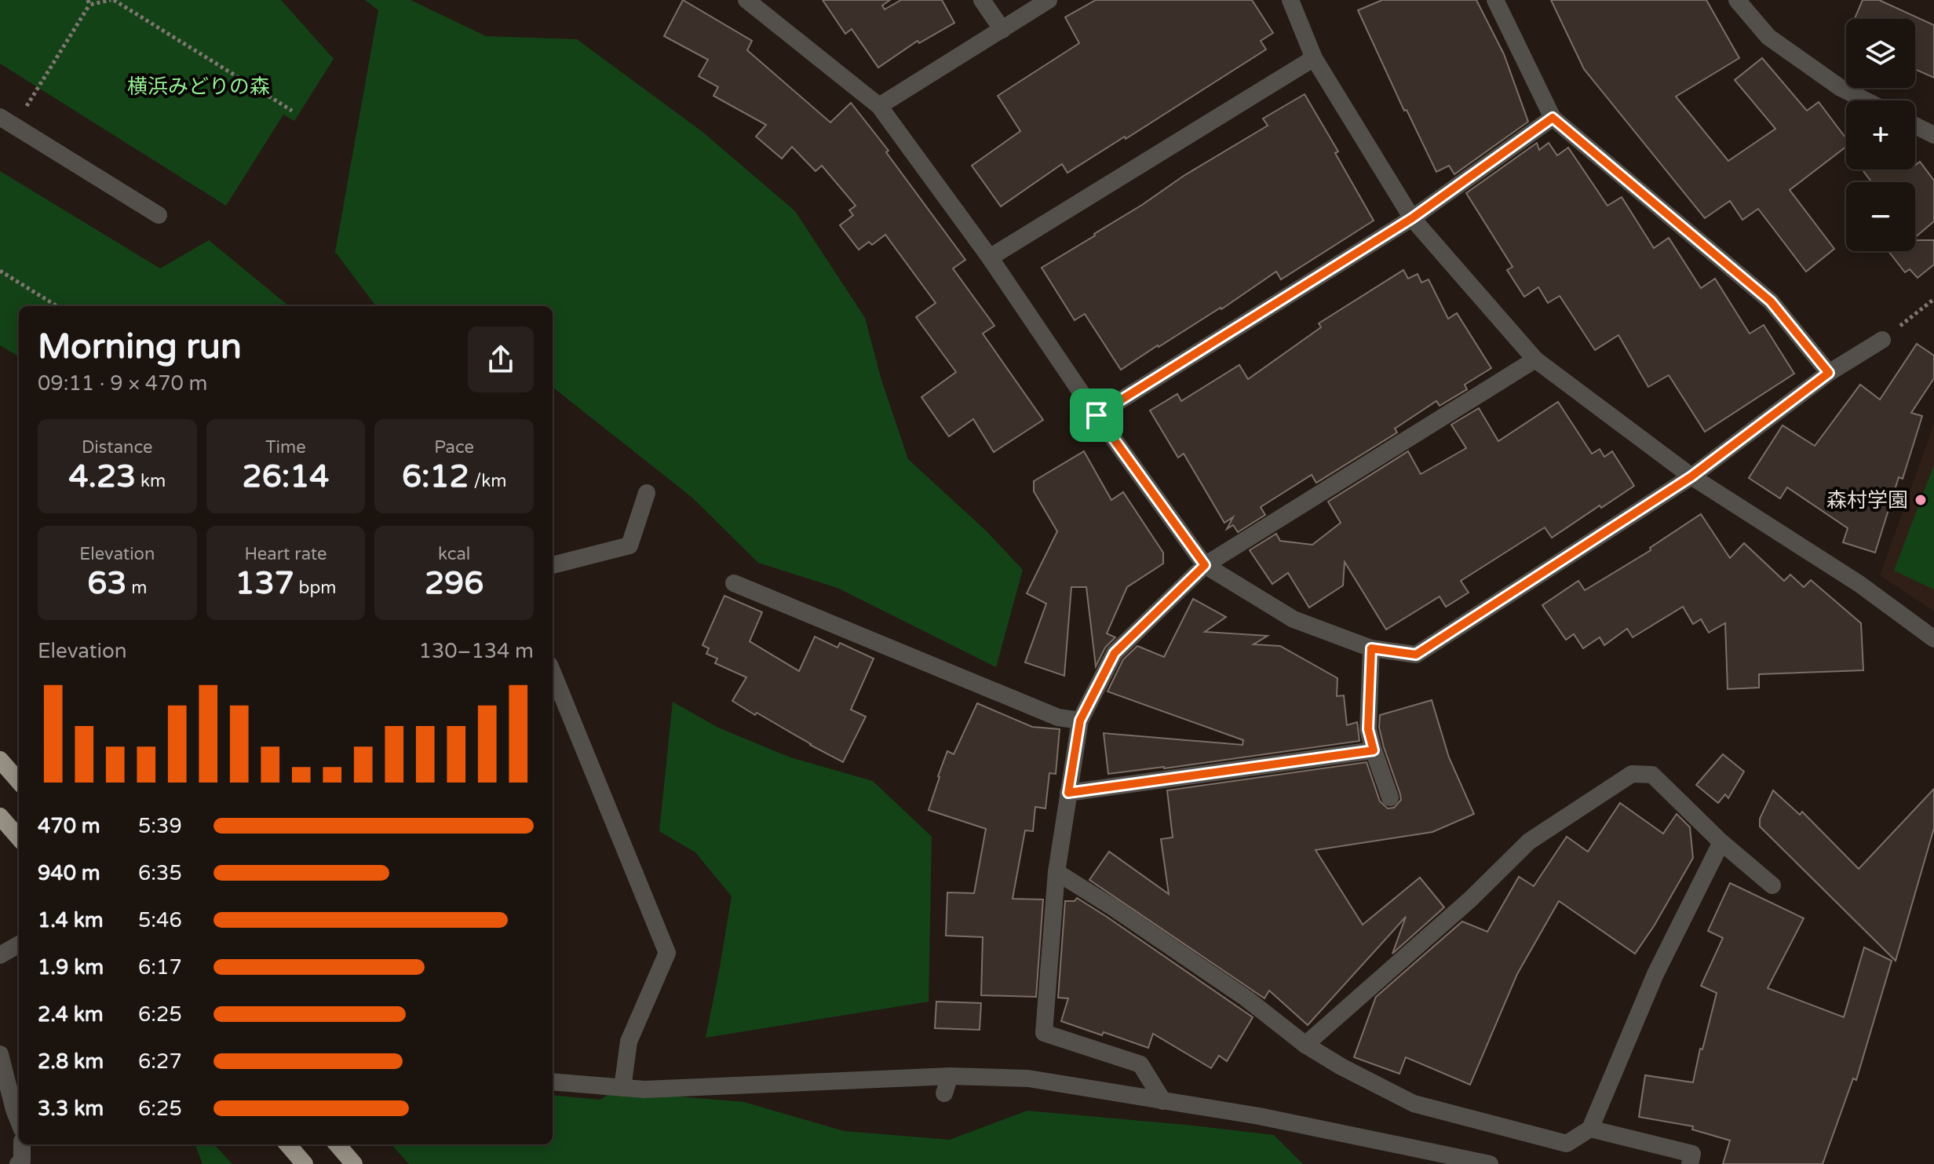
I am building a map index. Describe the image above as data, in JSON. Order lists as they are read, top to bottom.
{
  "parks": ["横浜みどりの森"],
  "places": ["森村学園"],
  "page": {
    "map_buttons": ["+", "−"],
    "heading": ["Morning run", "09:11 · 9 × 470 m"],
    "stats": [
      ["Distance", "4.23 km"],
      ["Time", "26:14"],
      ["Pace", "6:12 /km"],
      ["Elevation", "63 m"],
      ["Heart rate", "137 bpm"],
      ["kcal", "296"]
    ],
    "chart": ["Elevation", "130–134 m"],
    "list": [
      {
        "name": "470 m",
        "note": "5:39"
      },
      {
        "name": "940 m",
        "note": "6:35"
      },
      {
        "name": "1.4 km",
        "note": "5:46"
      },
      {
        "name": "1.9 km",
        "note": "6:17"
      },
      {
        "name": "2.4 km",
        "note": "6:25"
      },
      {
        "name": "2.8 km",
        "note": "6:27"
      },
      {
        "name": "3.3 km",
        "note": "6:25"
      }
    ]
  }
}
